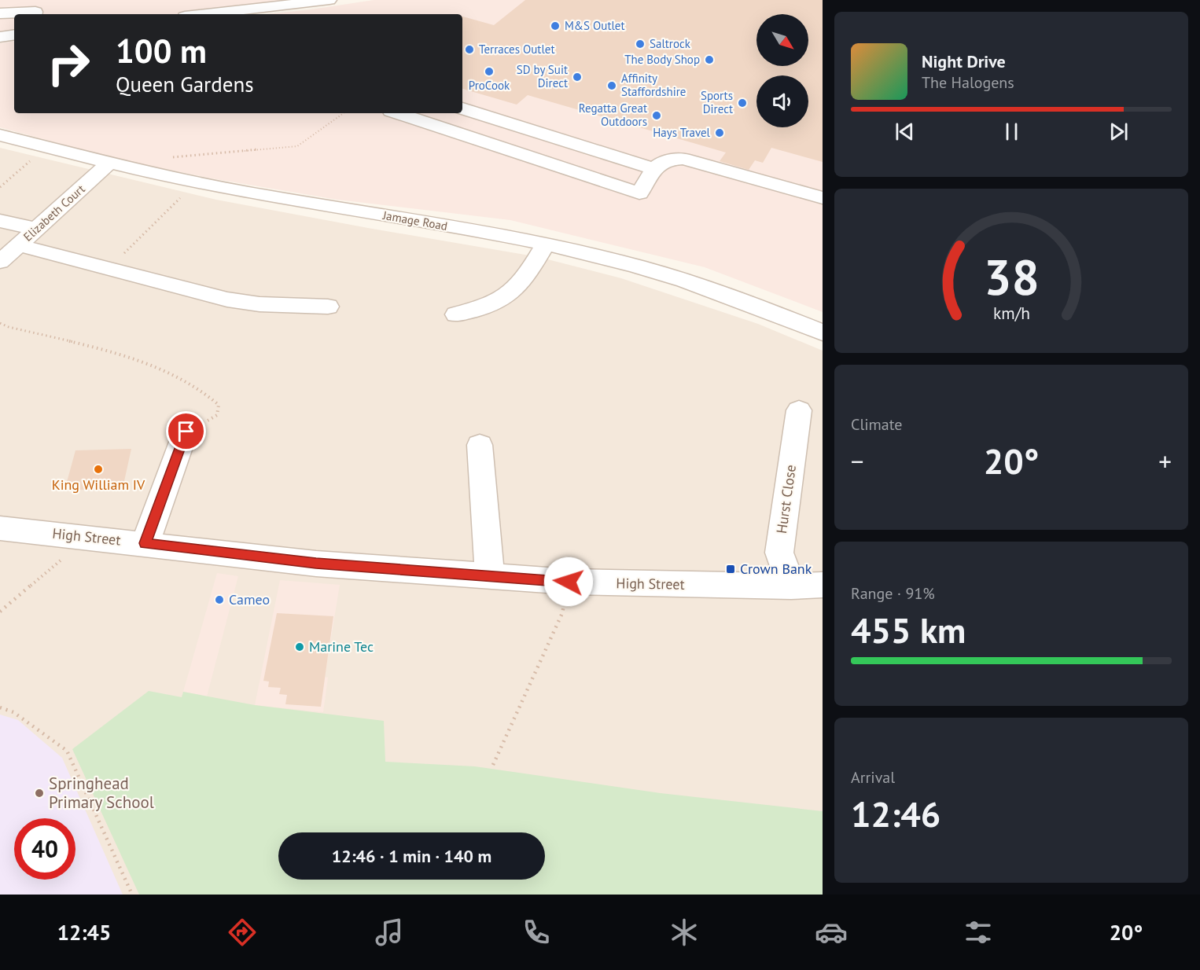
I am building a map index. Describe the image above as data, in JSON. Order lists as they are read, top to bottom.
{
  "streets": {
    "street": [
      "Elizabeth Court",
      "Jamage Road",
      "Hurst Close",
      "High Street"
    ]
  },
  "crossings": [
    ["Elizabeth Court", "Jamage Road"],
    ["Hurst Close", "High Street"]
  ],
  "places": {
    "other": [
      "M&S Outlet",
      "Saltrock",
      "Terraces Outlet",
      "The Body Shop",
      "ProCook",
      "SD by Suit Direct",
      "Affinity Staffordshire",
      "Sports Direct",
      "Regatta Great Outdoors",
      "Hays Travel",
      "King William IV",
      "Cameo",
      "Marine Tec",
      "Springhead Primary School"
    ],
    "transit": ["Crown Bank"]
  },
  "north": "bottom right",
  "page": {
    "turn": ["100 m", "Queen Gardens"],
    "song": ["Night Drive", "The Halogens"],
    "tile": [
      "Climate",
      ["Range · 91%", "455 km"],
      ["Arrival", "12:46"]
    ],
    "heat": ["−", "20°", "+"],
    "limit": "40",
    "trip": "12:46 · 1 min · 140 m",
    "tabs": ["12:45", "20°"],
    "gauge": ["38", "km/h"]
  }
}
